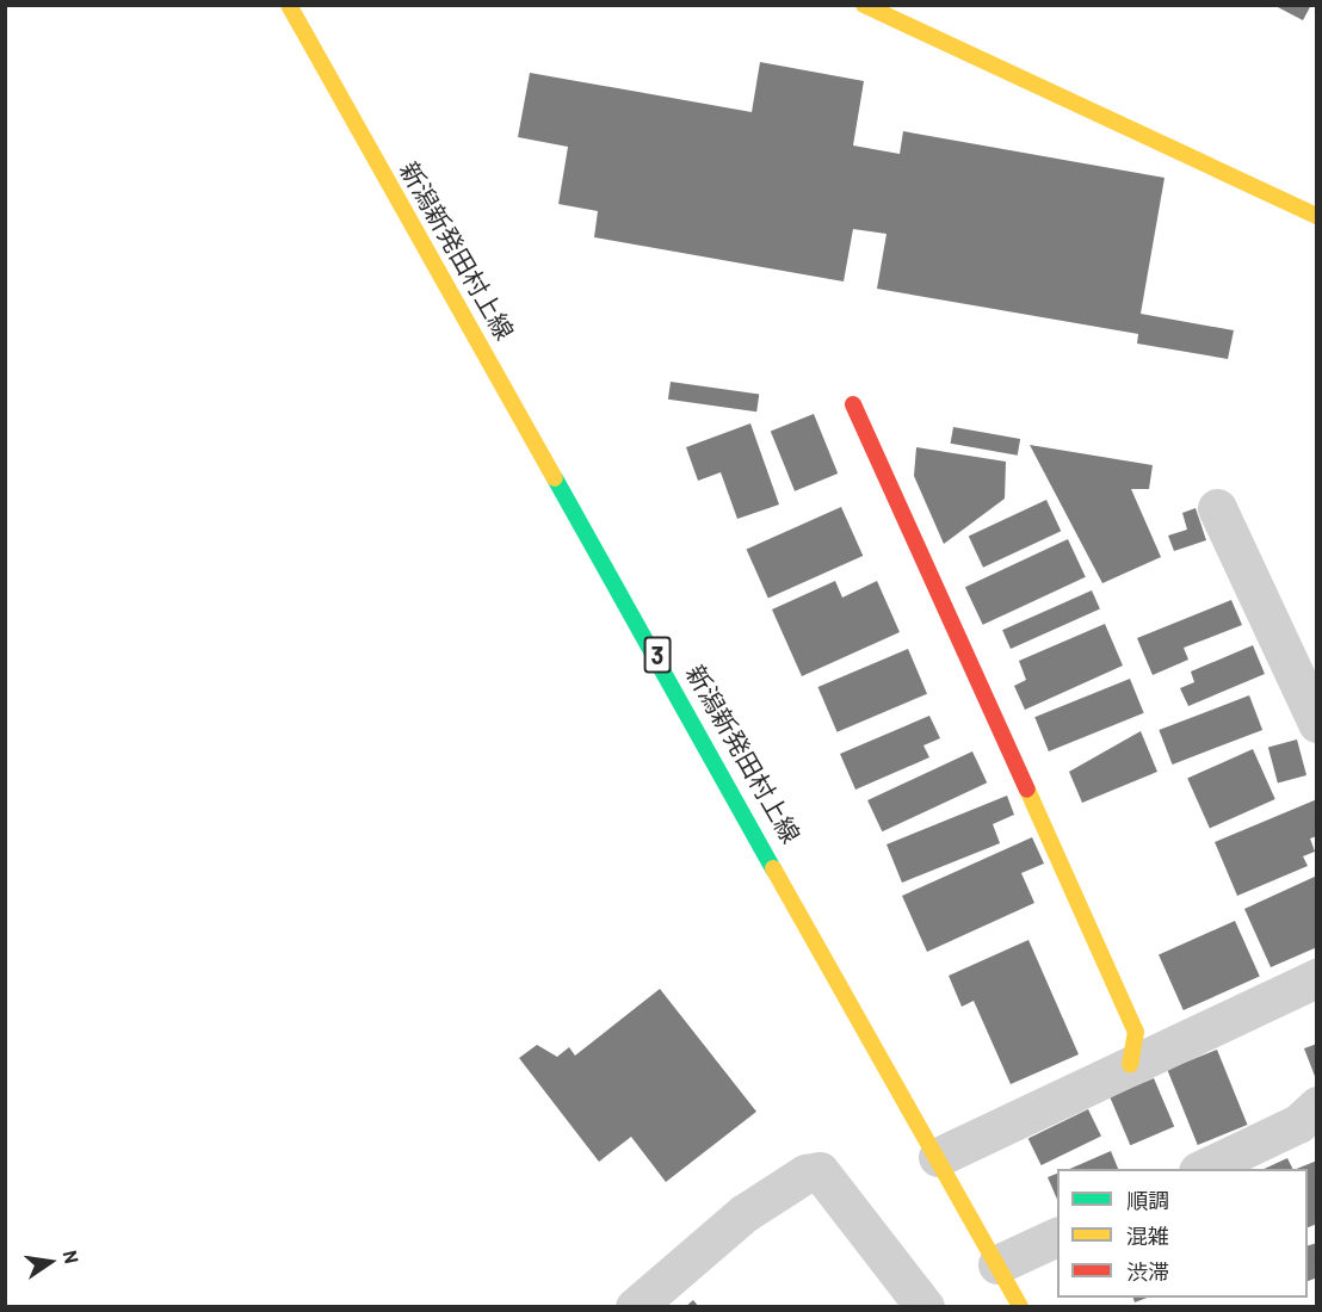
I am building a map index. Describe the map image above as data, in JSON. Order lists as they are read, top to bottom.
{
  "streets": {
    "main road": ["新潟新発田村上線", "3"]
  },
  "legend": ["順調", "混雑", "渋滞"],
  "north": "right"
}
